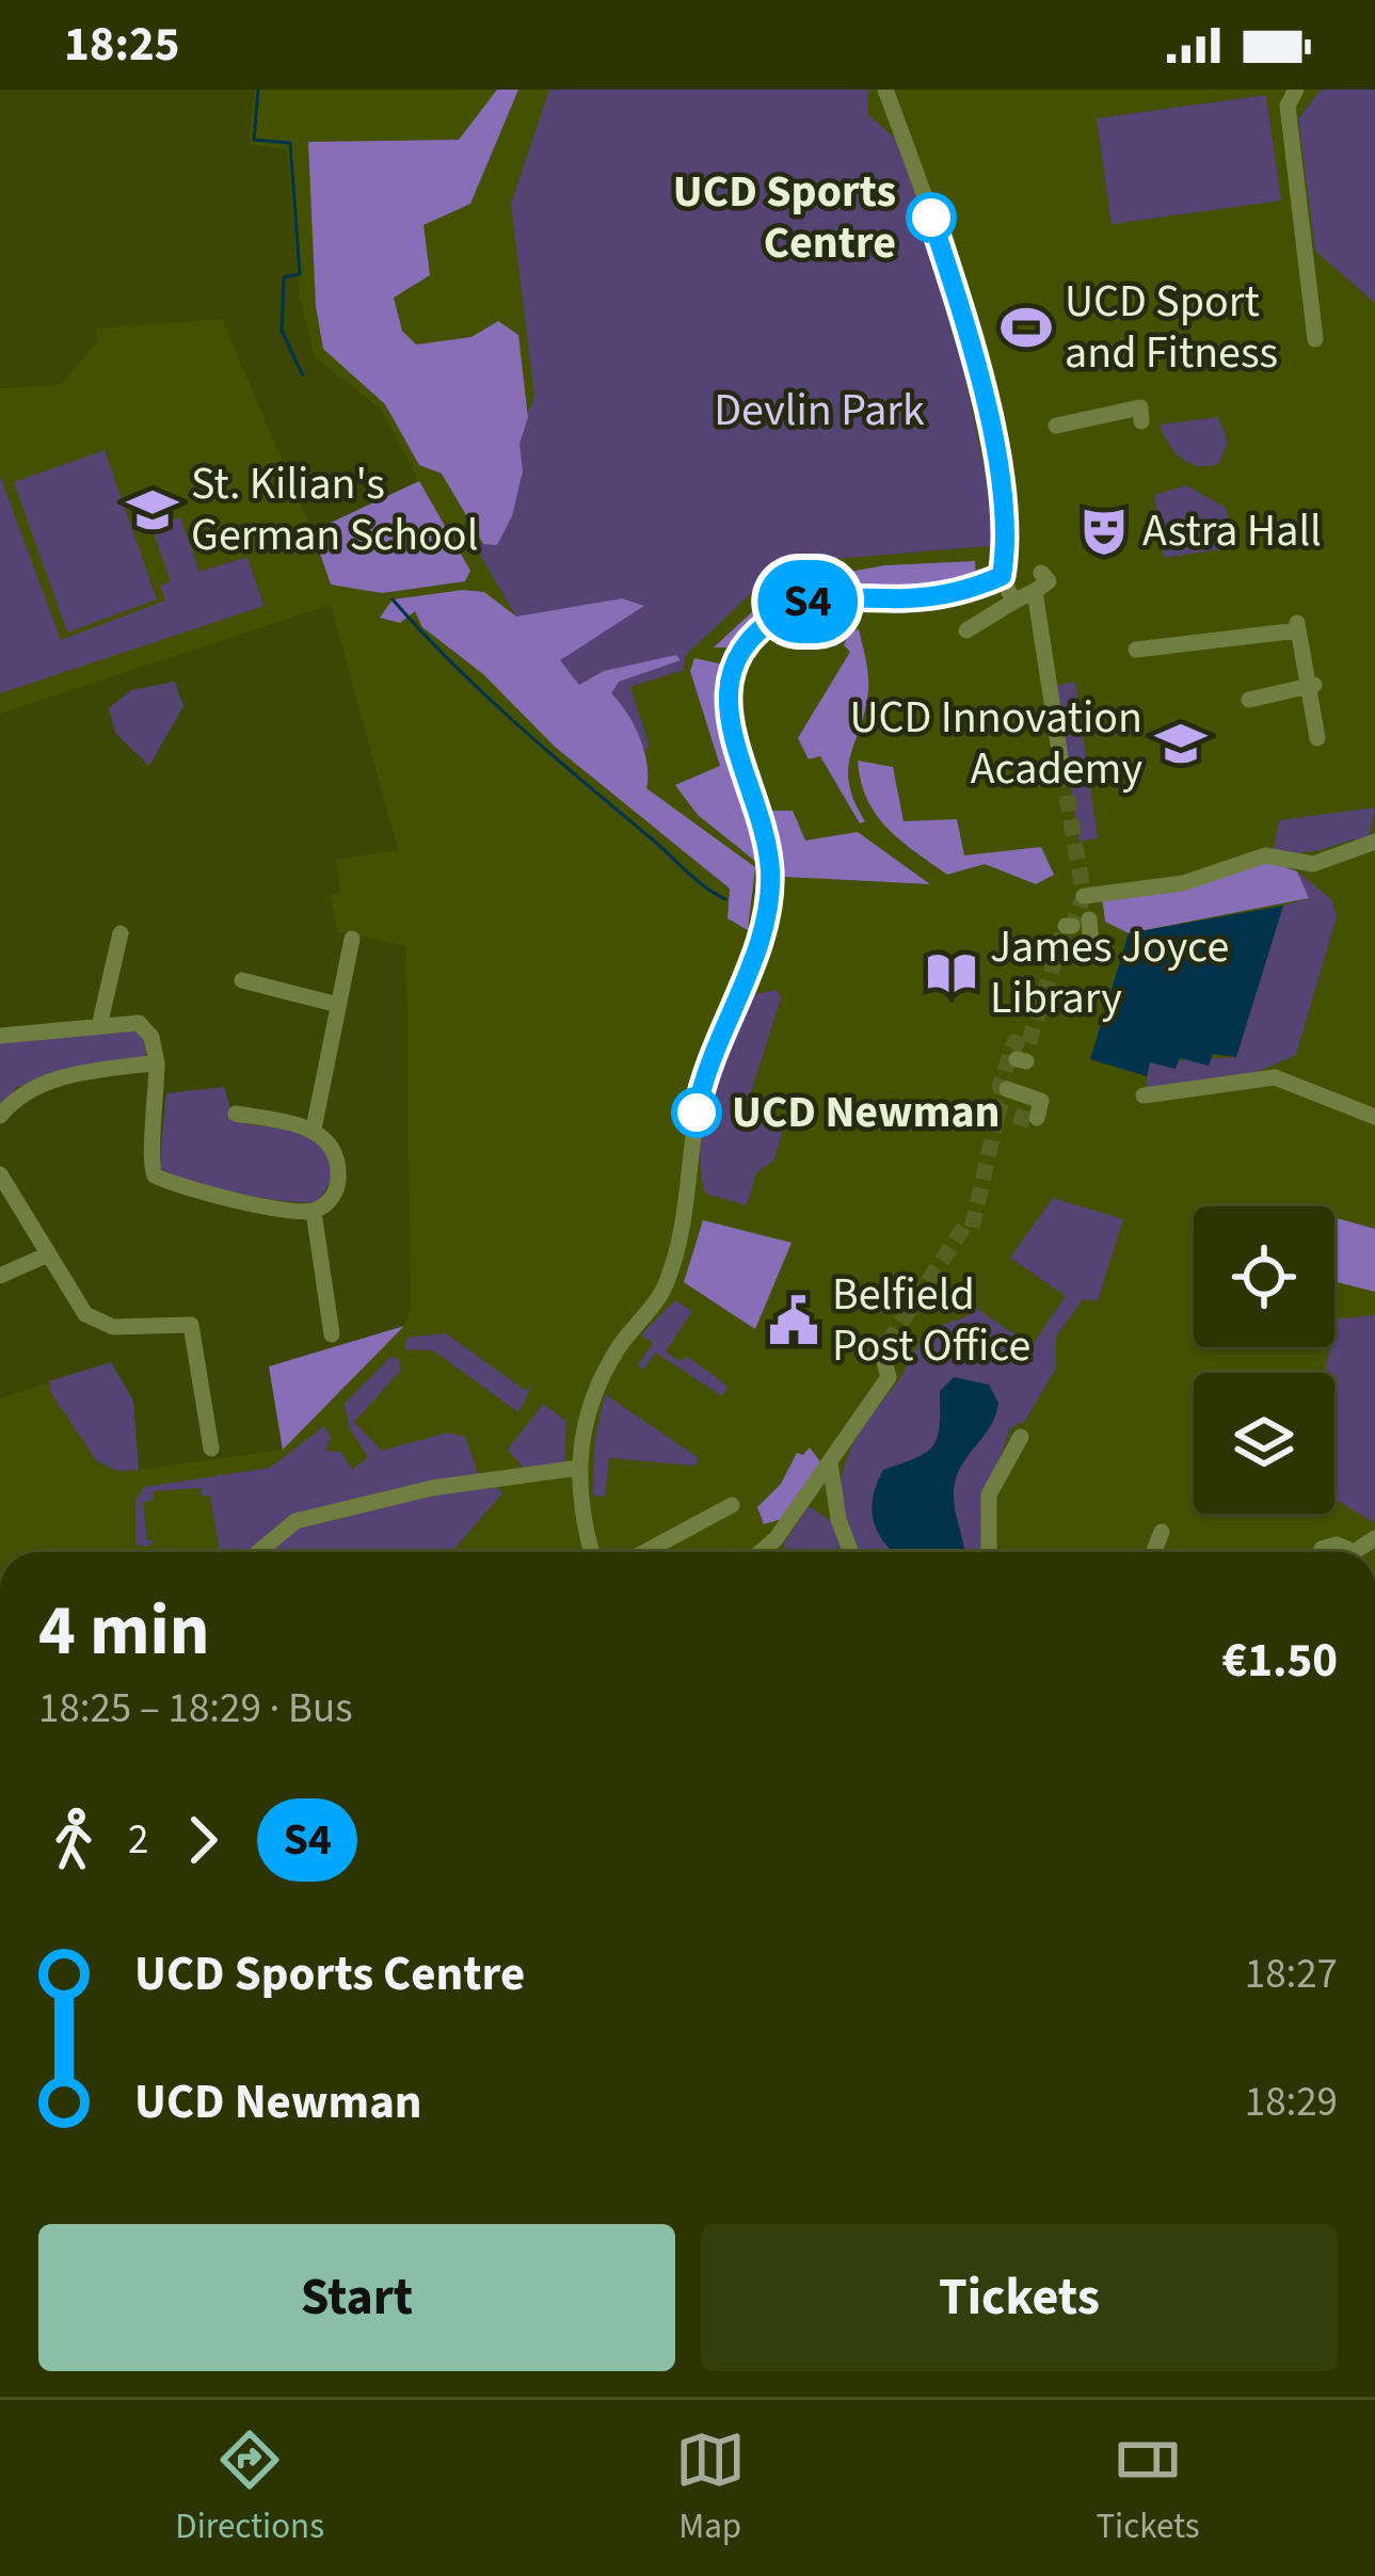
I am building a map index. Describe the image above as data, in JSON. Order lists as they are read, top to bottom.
{
  "parks": ["Devlin Park"],
  "places": {
    "other": ["UCD Sports Centre", "UCD Newman"],
    "sports": ["UCD Sport and Fitness"],
    "school or university": ["St. Kilian's German School", "UCD Innovation Academy"],
    "theatre": ["Astra Hall"],
    "library": ["James Joyce Library"],
    "public building": ["Belfield Post Office"]
  },
  "lines": ["bus line S4"],
  "page": {
    "status": "18:25",
    "on_map": "S4",
    "heading": ["4 min", "18:25 – 18:29 · Bus", "€1.50"],
    "legs": ["2", "S4"],
    "list": [
      {
        "name": "UCD Sports Centre",
        "value": "18:27"
      },
      {
        "name": "UCD Newman",
        "value": "18:29"
      }
    ],
    "buttons": ["Start", "Tickets"],
    "tabs": ["Directions", "Map", "Tickets"]
  }
}
